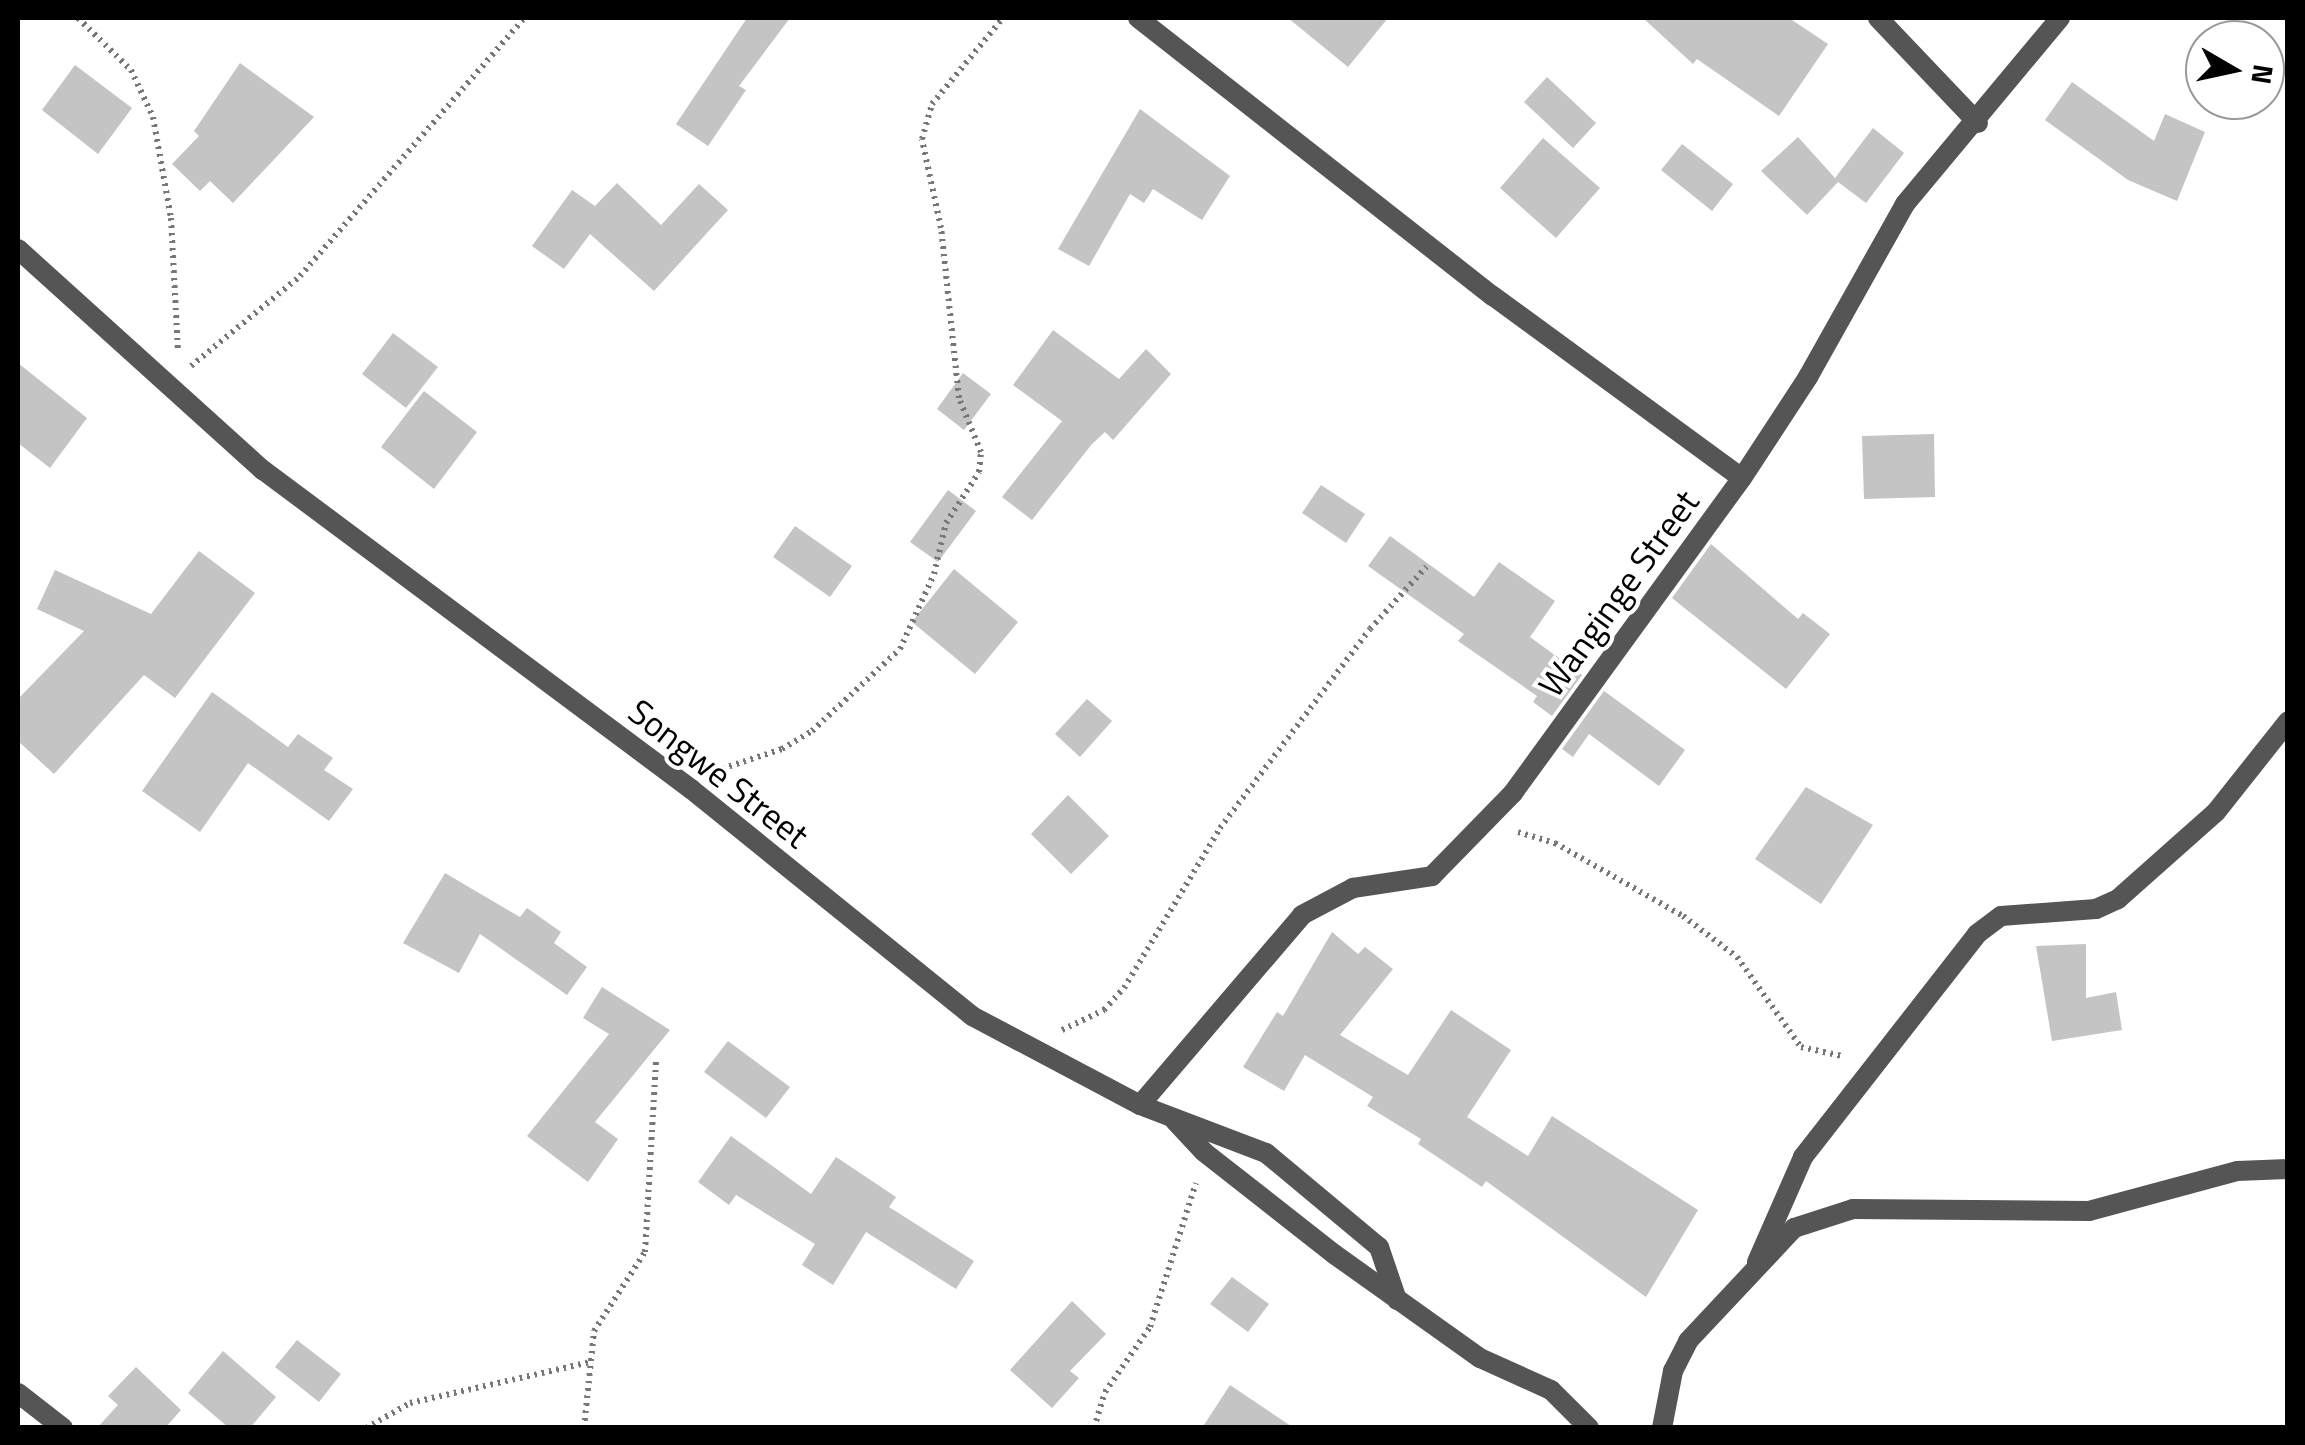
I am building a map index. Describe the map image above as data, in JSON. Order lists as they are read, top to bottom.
{
  "streets": {
    "street": ["Wanginge Street", "Songwe Street"]
  },
  "crossings": [
    ["Wanginge Street", "Songwe Street"]
  ],
  "north": "right"
}
